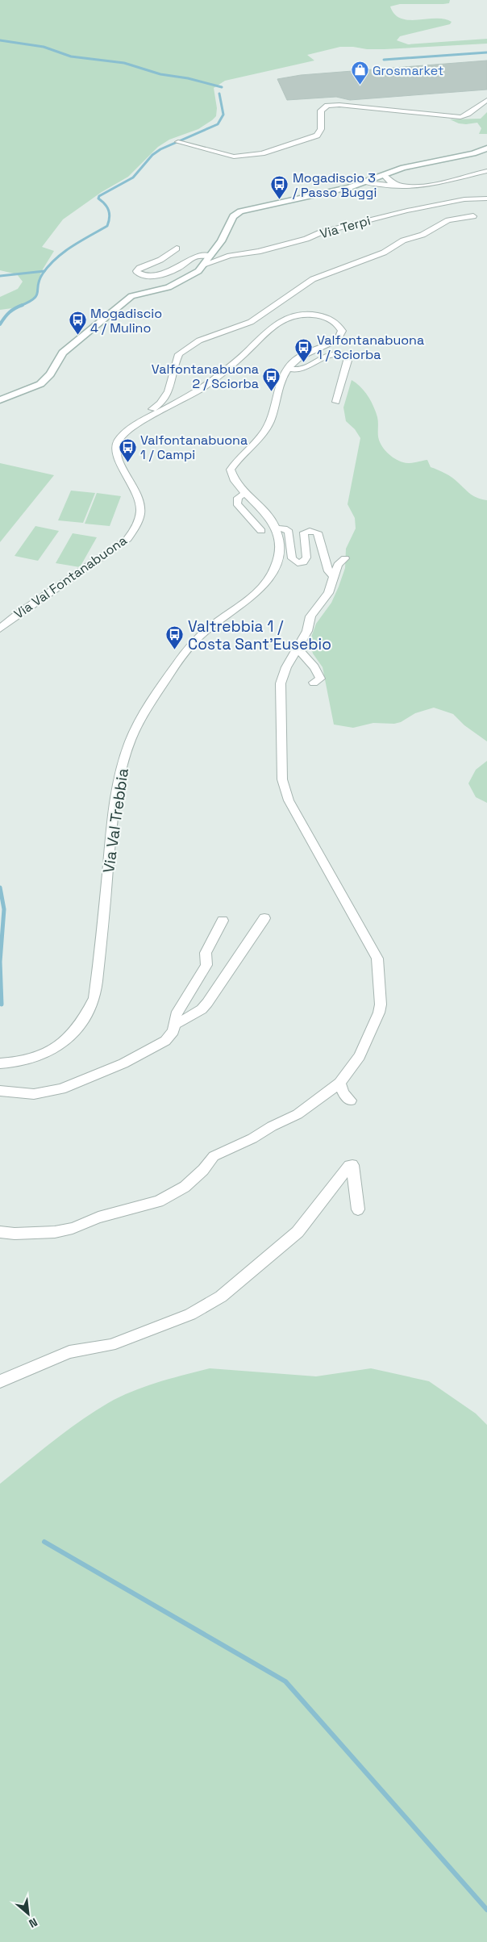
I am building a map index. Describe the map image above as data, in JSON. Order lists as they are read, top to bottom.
{
  "streets": {
    "street": ["Via Terpi", "Via Val Fontanabuona", "Via Val Trebbia"]
  },
  "crossings": [
    ["Via Val Fontanabuona", "Via Val Trebbia"]
  ],
  "places": {
    "shop": ["Grosmarket"],
    "bus stop": [
      "Mogadiscio 3 / Passo Buggi",
      "Mogadiscio 4 / Mulino",
      "Valfontanabuona 1 / Sciorba",
      "Valfontanabuona 2 / Sciorba",
      "Valfontanabuona 1 / Campi",
      "Valtrebbia 1 / Costa Sant'Eusebio"
    ]
  },
  "north": "bottom right"
}
